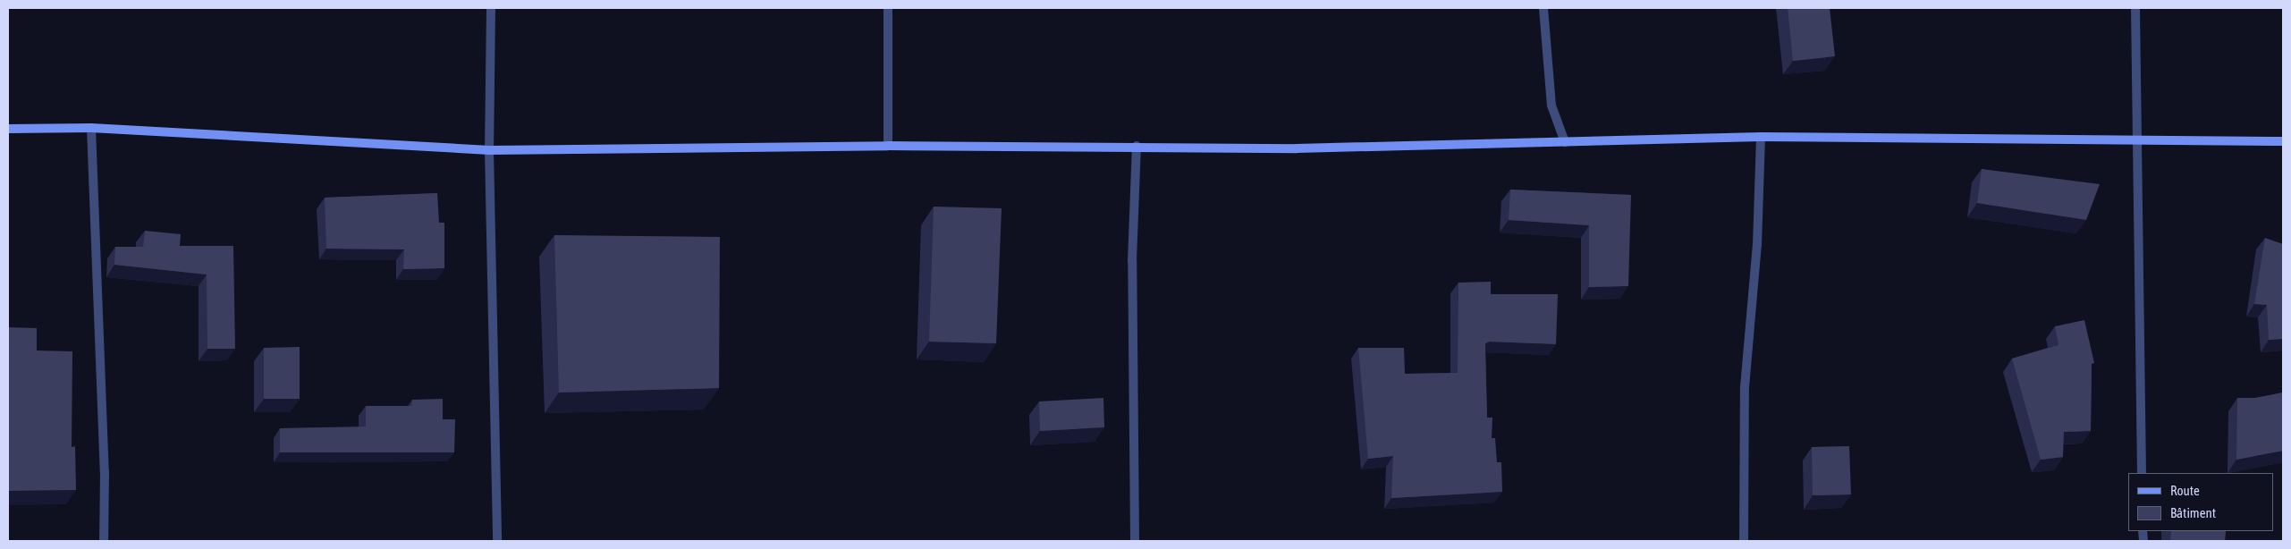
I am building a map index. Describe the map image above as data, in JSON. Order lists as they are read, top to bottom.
{
  "legend": ["Route", "Bâtiment"]
}
